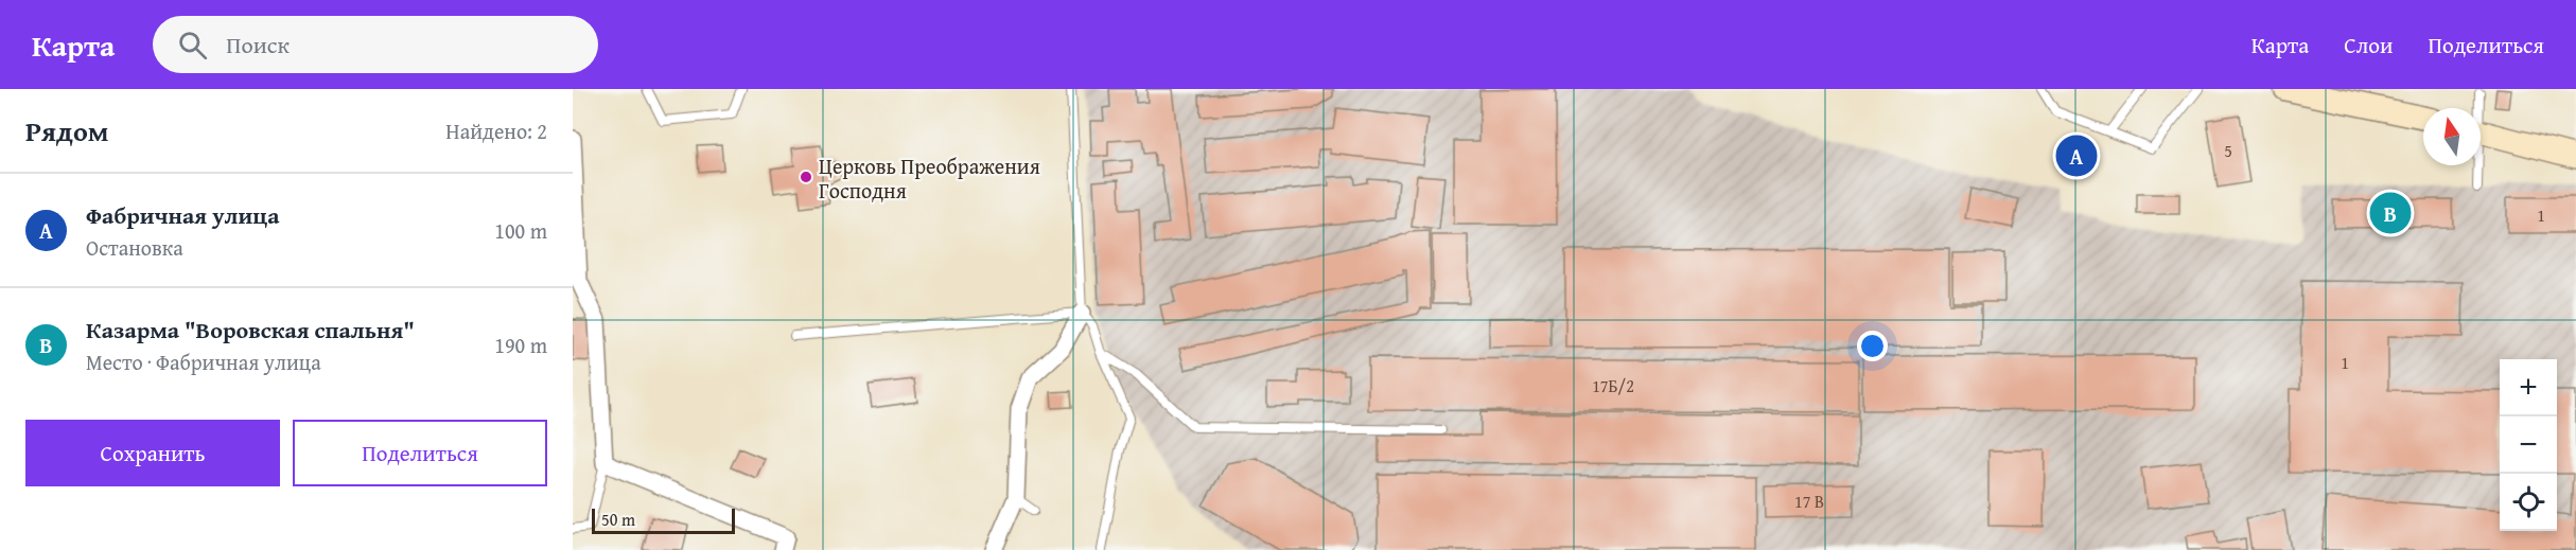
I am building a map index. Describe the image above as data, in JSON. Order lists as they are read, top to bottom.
{
  "places": ["Церковь Преображения Господня"],
  "house_numbers": [
    "5",
    "1",
    "1",
    "17Б/2",
    "17 В"
  ],
  "scale_bar": "50 m",
  "north": "top",
  "page": {
    "header": "Карта",
    "search": "Поиск",
    "nav": ["Карта", "Слои", "Поделиться"],
    "heading": ["Рядом", "Найдено: 2"],
    "pins": ["A", "B"],
    "list": [
      {
        "mark": "A",
        "name": "Фабричная улица",
        "note": "Остановка",
        "value": "100 m"
      },
      {
        "mark": "B",
        "name": "Казарма \"Воровская спальня\"",
        "note": "Место · Фабричная улица",
        "value": "190 m"
      }
    ],
    "map_buttons": ["+", "−"],
    "buttons": ["Сохранить", "Поделиться"],
    "scale": "50 m"
  }
}
